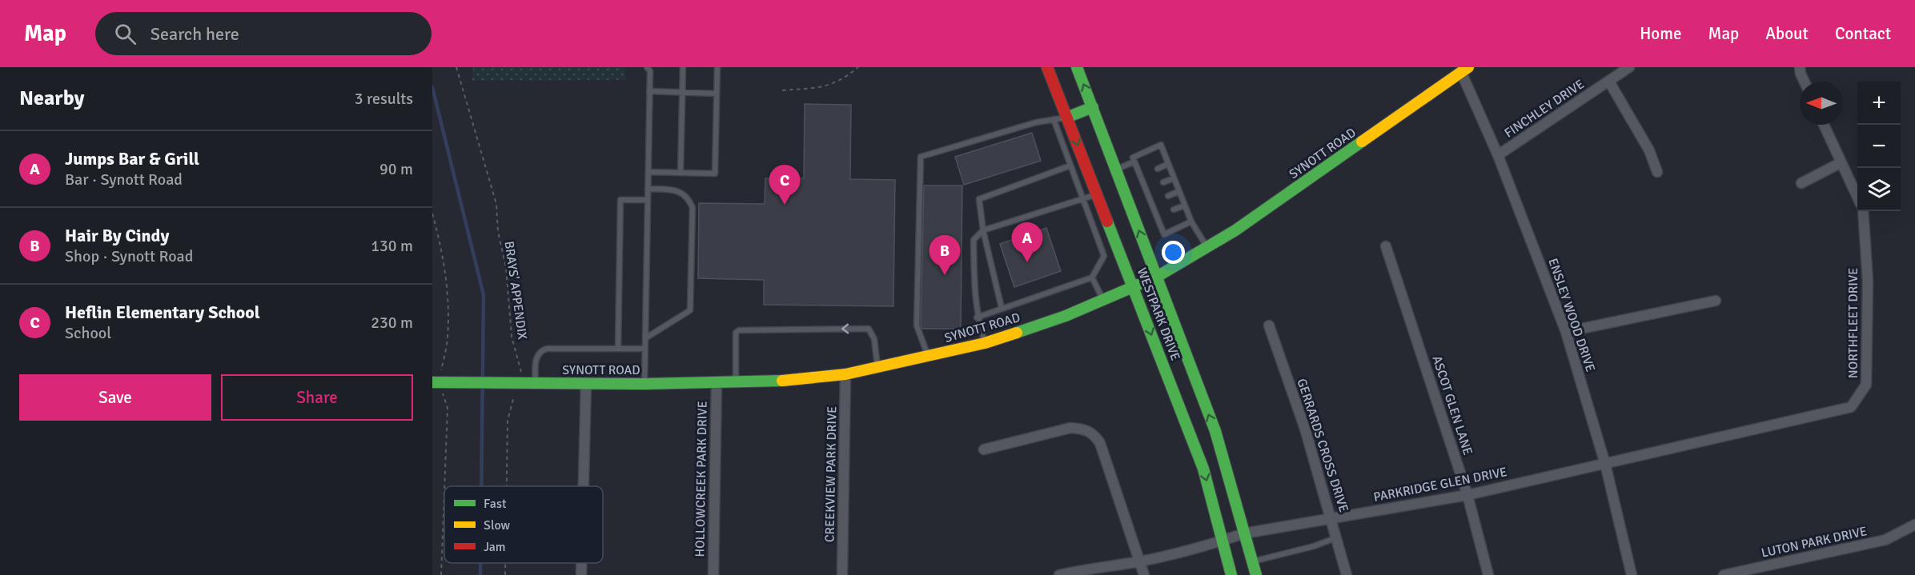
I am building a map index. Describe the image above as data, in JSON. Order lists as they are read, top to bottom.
{
  "streets": {
    "street": [
      "FINCHLEY DRIVE",
      "SYNOTT ROAD",
      "WESTPARK DRIVE",
      "ENSLEY WOOD DRIVE",
      "NORTHFLEET DRIVE",
      "ASCOT GLEN LANE",
      "GERRARDS CROSS DRIVE",
      "CREEKVIEW PARK DRIVE",
      "HOLLOWCREEK PARK DRIVE",
      "PARKRIDGE GLEN DRIVE",
      "LUTON PARK DRIVE"
    ],
    "path": ["BRAYS' APPENDIX"]
  },
  "crossings": [
    ["FINCHLEY DRIVE", "ENSLEY WOOD DRIVE"],
    ["SYNOTT ROAD", "BRAYS' APPENDIX"],
    ["SYNOTT ROAD", "WESTPARK DRIVE"],
    ["SYNOTT ROAD", "ENSLEY WOOD DRIVE"],
    ["SYNOTT ROAD", "CREEKVIEW PARK DRIVE"],
    ["SYNOTT ROAD", "HOLLOWCREEK PARK DRIVE"],
    ["WESTPARK DRIVE", "PARKRIDGE GLEN DRIVE"],
    ["ENSLEY WOOD DRIVE", "PARKRIDGE GLEN DRIVE"],
    ["NORTHFLEET DRIVE", "PARKRIDGE GLEN DRIVE"],
    ["ASCOT GLEN LANE", "PARKRIDGE GLEN DRIVE"],
    ["GERRARDS CROSS DRIVE", "PARKRIDGE GLEN DRIVE"]
  ],
  "legend": ["Fast", "Slow", "Jam"],
  "north": "left",
  "page": {
    "header": "Map",
    "search": "Search here",
    "nav": [
      "Home",
      "Map",
      "About",
      "Contact"
    ],
    "heading": ["Nearby", "3 results"],
    "map_buttons": ["+", "−"],
    "list": [
      {
        "mark": "A",
        "name": "Jumps Bar & Grill",
        "note": "Bar · Synott Road",
        "value": "90 m"
      },
      {
        "mark": "B",
        "name": "Hair By Cindy",
        "note": "Shop · Synott Road",
        "value": "130 m"
      },
      {
        "mark": "C",
        "name": "Heflin Elementary School",
        "note": "School",
        "value": "230 m"
      }
    ],
    "pins": ["C", "A", "B"],
    "buttons": ["Save", "Share"]
  }
}
